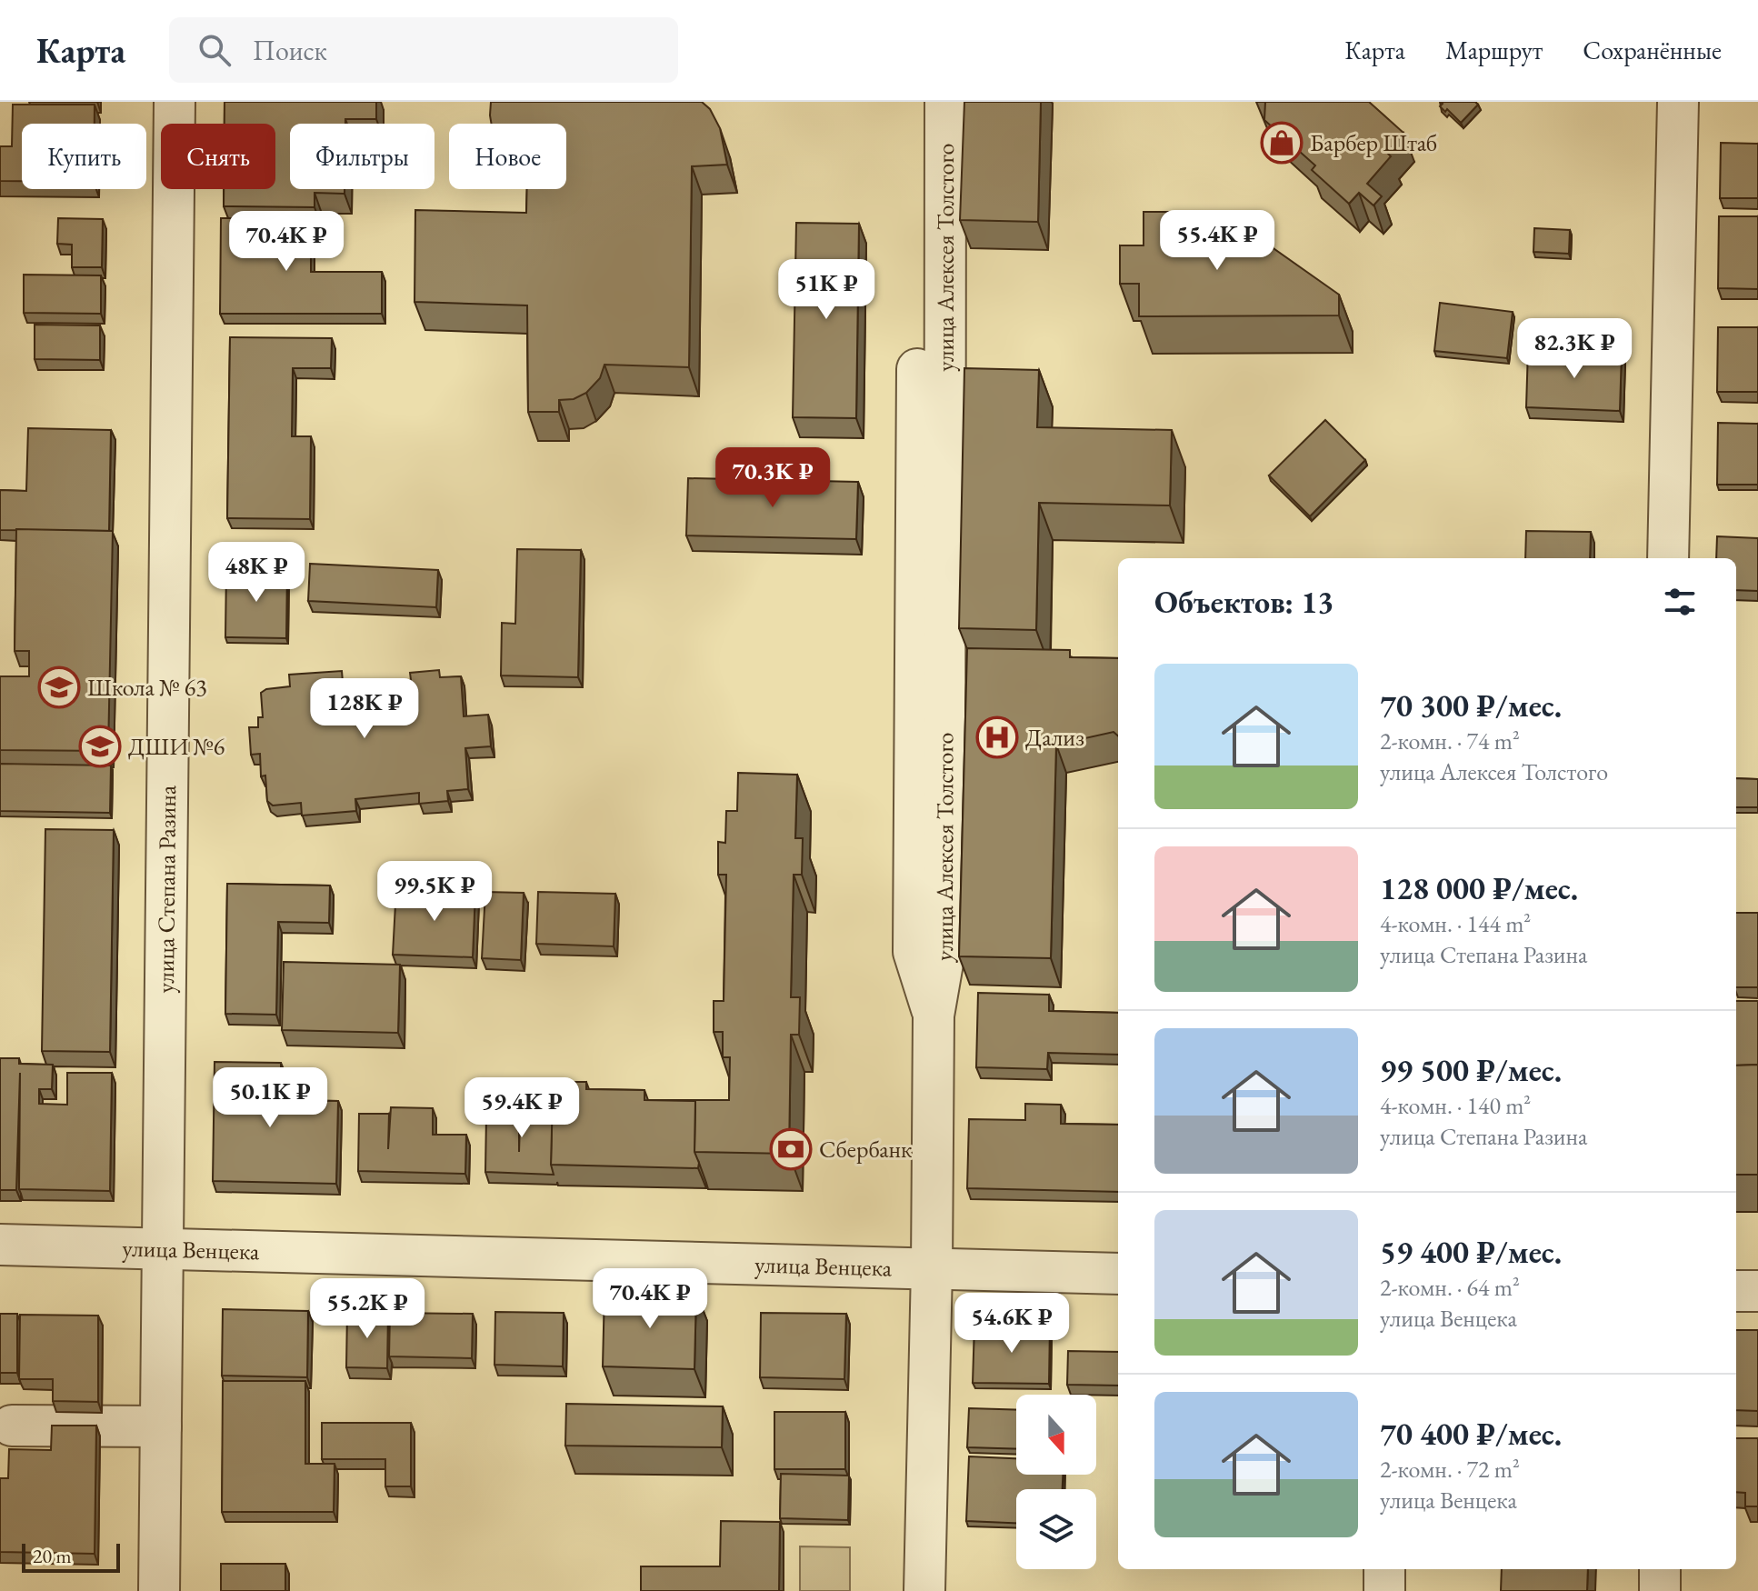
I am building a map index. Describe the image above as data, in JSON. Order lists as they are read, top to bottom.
{
  "streets": {
    "street": ["улица Алексея Толстого", "улица Степана Разина", "улица Венцека"]
  },
  "crossings": [
    ["улица Алексея Толстого", "улица Венцека"],
    ["улица Степана Разина", "улица Венцека"]
  ],
  "places": {
    "shop": ["Барбер Штаб"],
    "school or university": ["Школа № 63", "ДШИ №6"],
    "hospital": ["Дализ"],
    "bank": ["Сбербанк"]
  },
  "scale_bar": "20 m",
  "north": "bottom",
  "page": {
    "header": "Карта",
    "search": "Поиск",
    "nav": ["Карта", "Маршрут", "Сохранённые"],
    "chip": [
      "Купить",
      "Снять",
      "Фильтры",
      "Новое"
    ],
    "price": [
      "55.4K ₽",
      "70.4K ₽",
      "51K ₽",
      "82.3K ₽",
      "70.3K ₽",
      "48K ₽",
      "128K ₽",
      "99.5K ₽",
      "50.1K ₽",
      "59.4K ₽",
      "70.4K ₽",
      "55.2K ₽",
      "54.6K ₽"
    ],
    "heading": "Объектов: 13",
    "list": [
      {
        "name": "70 300 ₽/мес.",
        "note": "2-комн. · 74 m² · улица Алексея Толстого"
      },
      {
        "name": "128 000 ₽/мес.",
        "note": "4-комн. · 144 m² · улица Степана Разина"
      },
      {
        "name": "99 500 ₽/мес.",
        "note": "4-комн. · 140 m² · улица Степана Разина"
      },
      {
        "name": "59 400 ₽/мес.",
        "note": "2-комн. · 64 m² · улица Венцека"
      },
      {
        "name": "70 400 ₽/мес.",
        "note": "2-комн. · 72 m² · улица Венцека"
      }
    ],
    "scale": "20 m"
  }
}
